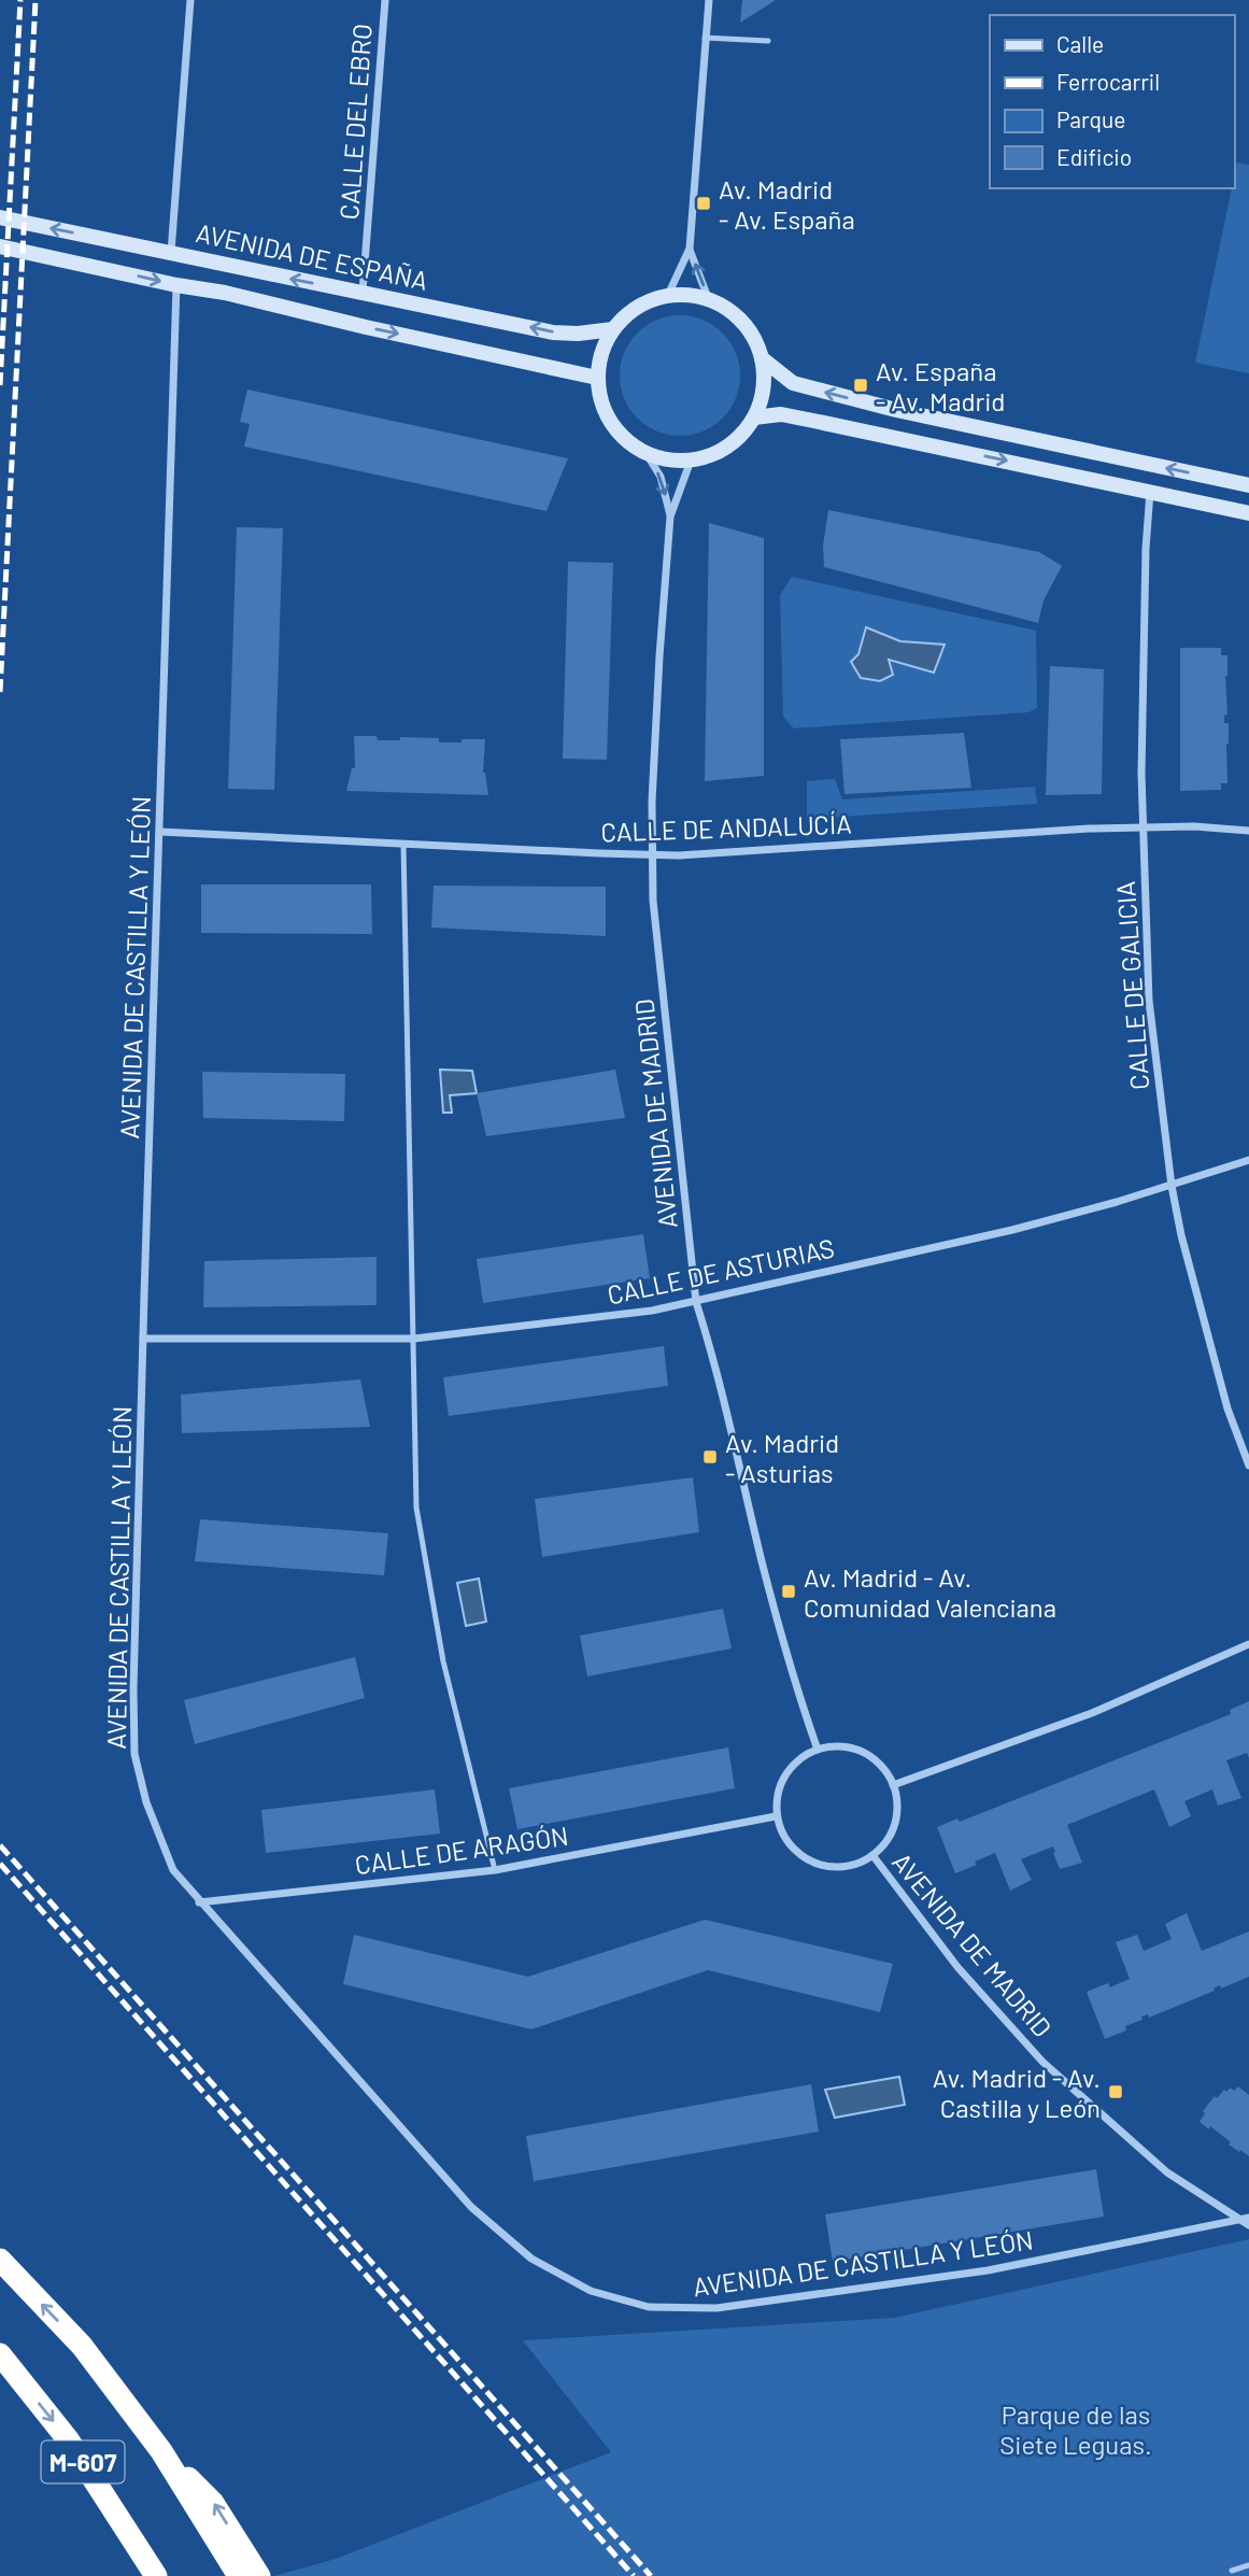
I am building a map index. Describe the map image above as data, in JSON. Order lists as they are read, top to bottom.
{
  "streets": {
    "highway": ["M-607"],
    "street": [
      "CALLE DEL EBRO",
      "AVENIDA DE ESPAÑA",
      "CALLE DE ANDALUCÍA",
      "AVENIDA DE CASTILLA Y LEÓN",
      "CALLE DE GALICIA",
      "AVENIDA DE MADRID",
      "CALLE DE ASTURIAS",
      "CALLE DE ARAGÓN"
    ]
  },
  "crossings": [
    ["CALLE DEL EBRO", "AVENIDA DE ESPAÑA"],
    ["AVENIDA DE ESPAÑA", "AVENIDA DE CASTILLA Y LEÓN"],
    ["AVENIDA DE ESPAÑA", "AVENIDA DE MADRID"],
    ["CALLE DE ANDALUCÍA", "AVENIDA DE CASTILLA Y LEÓN"],
    ["CALLE DE ANDALUCÍA", "CALLE DE GALICIA"],
    ["CALLE DE ANDALUCÍA", "AVENIDA DE MADRID"],
    ["AVENIDA DE CASTILLA Y LEÓN", "AVENIDA DE MADRID"],
    ["AVENIDA DE CASTILLA Y LEÓN", "CALLE DE ASTURIAS"],
    ["AVENIDA DE CASTILLA Y LEÓN", "CALLE DE ARAGÓN"],
    ["CALLE DE GALICIA", "CALLE DE ASTURIAS"],
    ["AVENIDA DE MADRID", "CALLE DE ASTURIAS"],
    ["AVENIDA DE MADRID", "CALLE DE ARAGÓN"]
  ],
  "parks": ["Parque de las Siete Leguas."],
  "places": {
    "transit": [
      "Av. Madrid - Av. España",
      "Av. España - Av. Madrid",
      "Av. Madrid - Asturias",
      "Av. Madrid - Av. Comunidad Valenciana",
      "Av. Madrid - Av. Castilla y León"
    ]
  },
  "legend": [
    "Calle",
    "Ferrocarril",
    "Parque",
    "Edificio"
  ]
}
